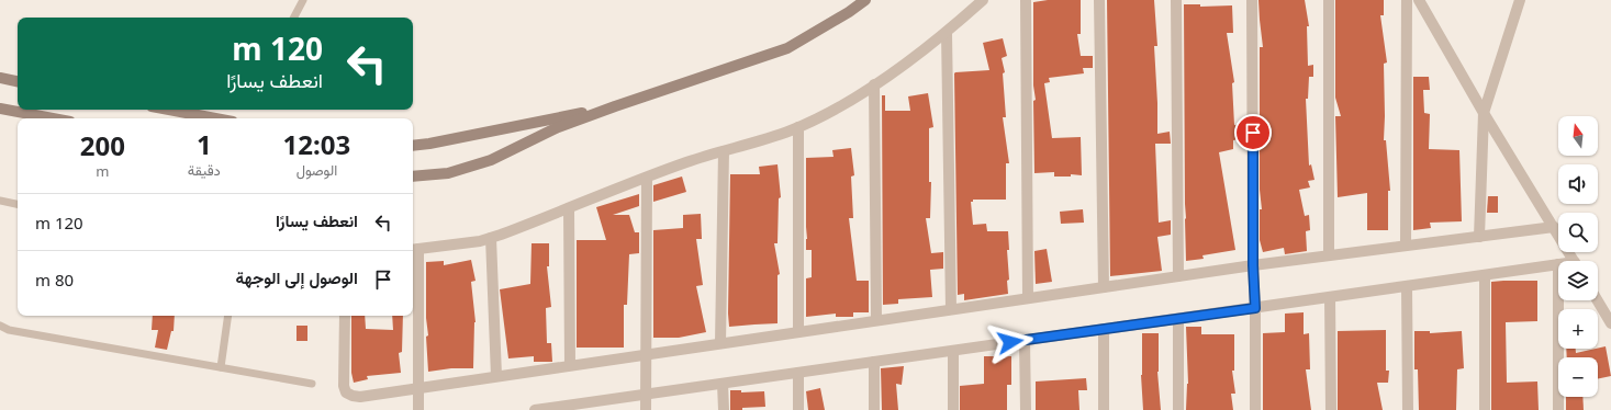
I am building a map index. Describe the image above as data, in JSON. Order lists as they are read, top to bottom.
{
  "north": "top",
  "page": {
    "turn": ["120 m", "انعطف يسارًا"],
    "map_buttons": ["+", "−"],
    "eta": [
      "12:03",
      "الوصول",
      "1",
      "دقيقة",
      "200",
      "m"
    ],
    "list": [
      {
        "name": "انعطف يسارًا",
        "value": "120 m"
      },
      {
        "name": "الوصول إلى الوجهة",
        "value": "80 m"
      }
    ]
  }
}
